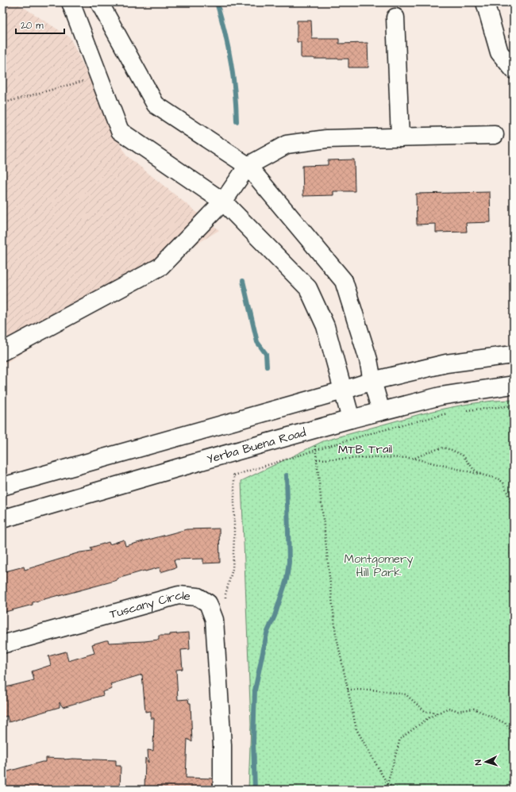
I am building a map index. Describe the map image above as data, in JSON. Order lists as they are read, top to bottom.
{
  "streets": {
    "street": ["Yerba Buena Road", "Tuscany Circle"],
    "path": ["MTB Trail"]
  },
  "parks": ["Montgomery Hill Park"],
  "scale_bar": "20 m",
  "north": "left"
}
